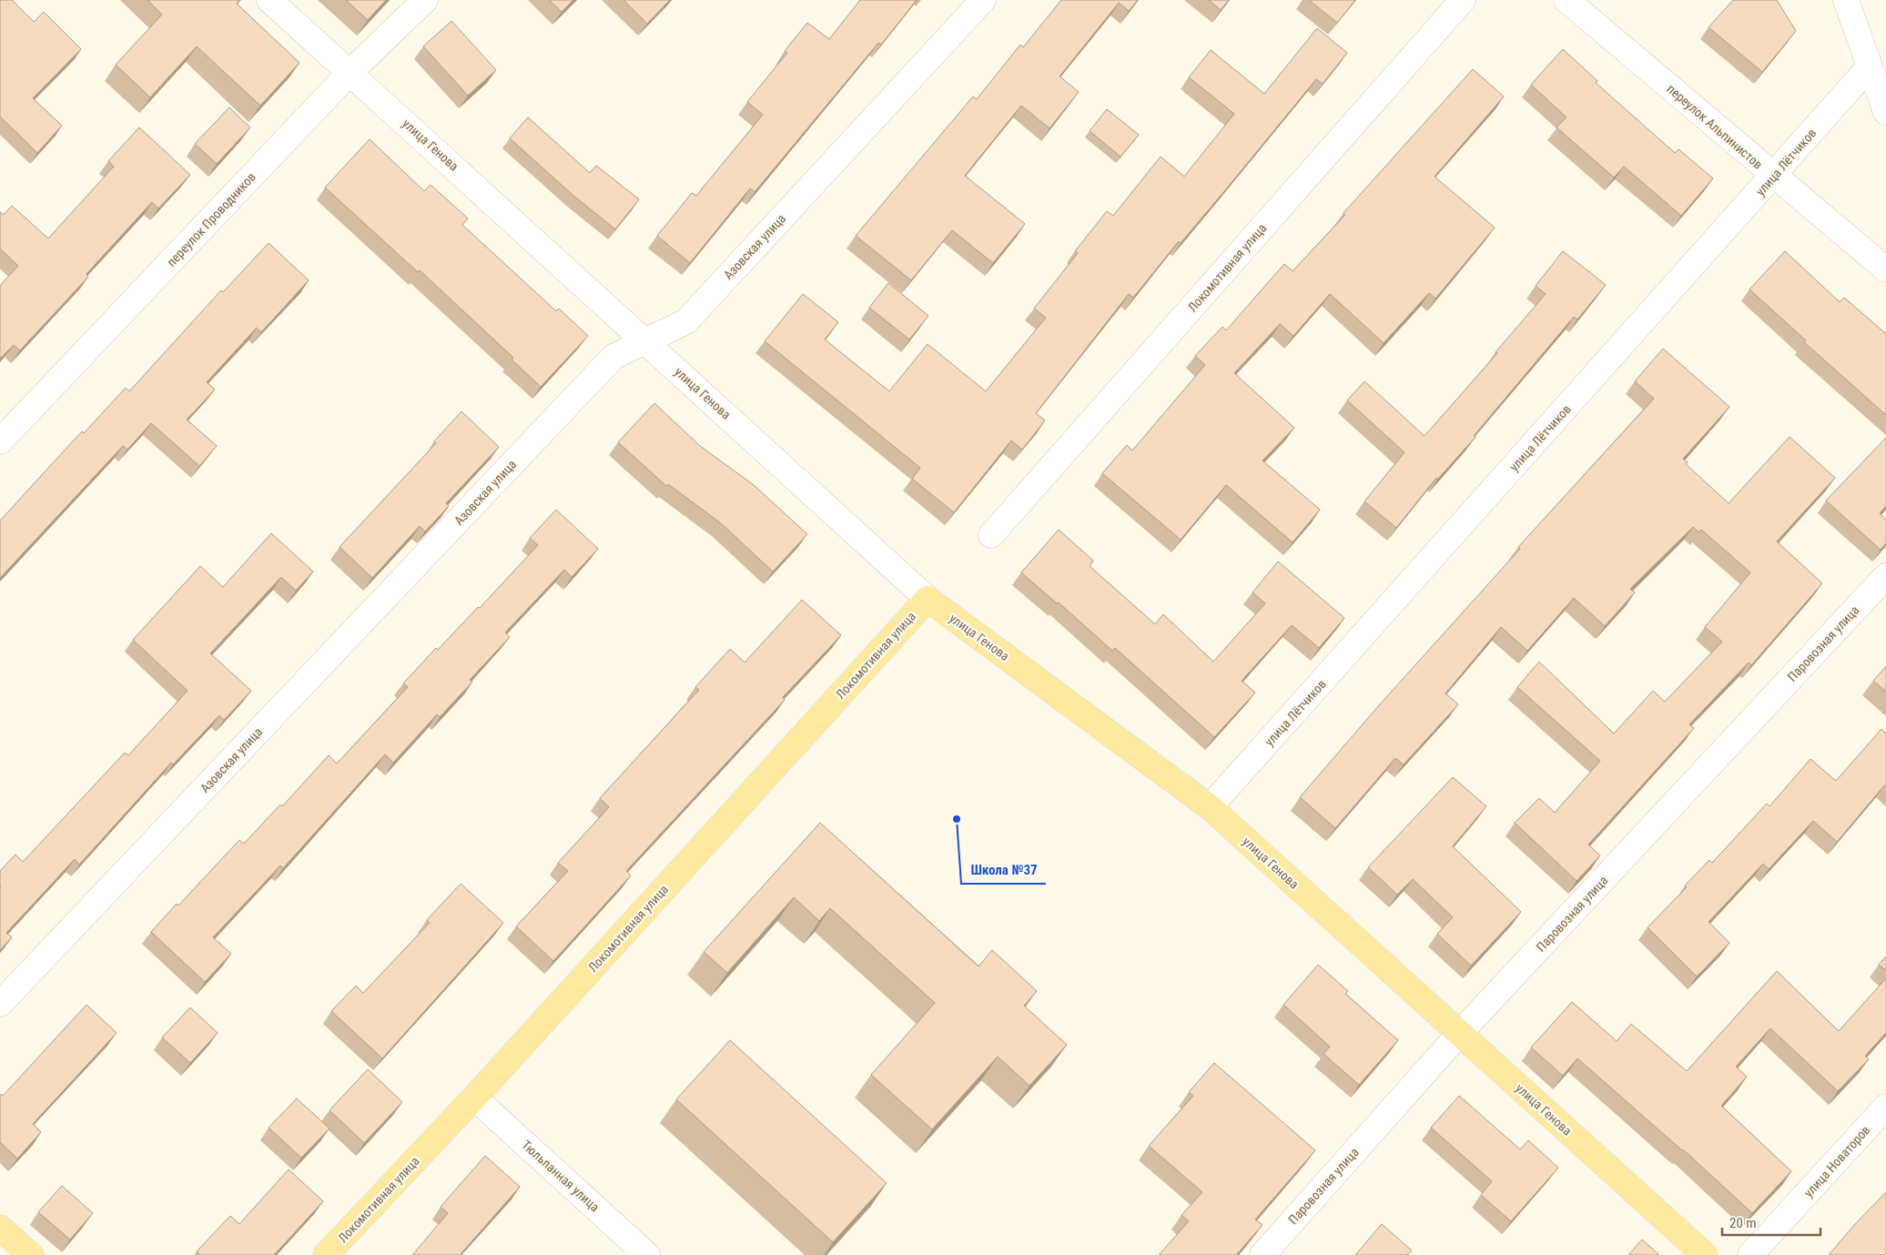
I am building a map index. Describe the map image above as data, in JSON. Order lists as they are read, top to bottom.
{
  "streets": {
    "main road": ["улица Генова", "Локомотивная улица"],
    "street": [
      "переулок Альпинистов",
      "улица Лётчиков",
      "переулок Проводников",
      "Азовская улица",
      "Паровозная улица",
      "улица Новаторов",
      "Тюльпанная улица"
    ]
  },
  "crossings": [
    ["переулок Альпинистов", "улица Лётчиков"],
    ["улица Генова", "улица Лётчиков"],
    ["улица Генова", "переулок Проводников"],
    ["улица Генова", "Азовская улица"],
    ["улица Генова", "Локомотивная улица"],
    ["улица Генова", "Паровозная улица"],
    ["Локомотивная улица", "Тюльпанная улица"]
  ],
  "places": ["Школа №37"],
  "scale_bar": "20 m"
}
